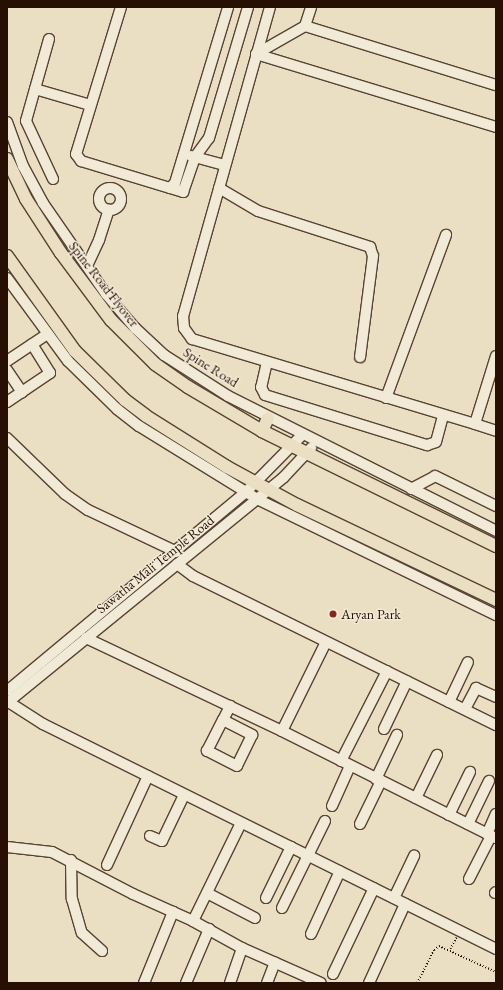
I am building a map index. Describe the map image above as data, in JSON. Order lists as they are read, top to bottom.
{
  "streets": {
    "main road": ["Spine Road Flyover"],
    "street": ["Spine Road", "Sawatha Mali Temple Road"]
  },
  "crossings": [
    ["Spine Road Flyover", "Sawatha Mali Temple Road"],
    ["Spine Road", "Sawatha Mali Temple Road"]
  ],
  "places": ["Aryan Park"]
}
